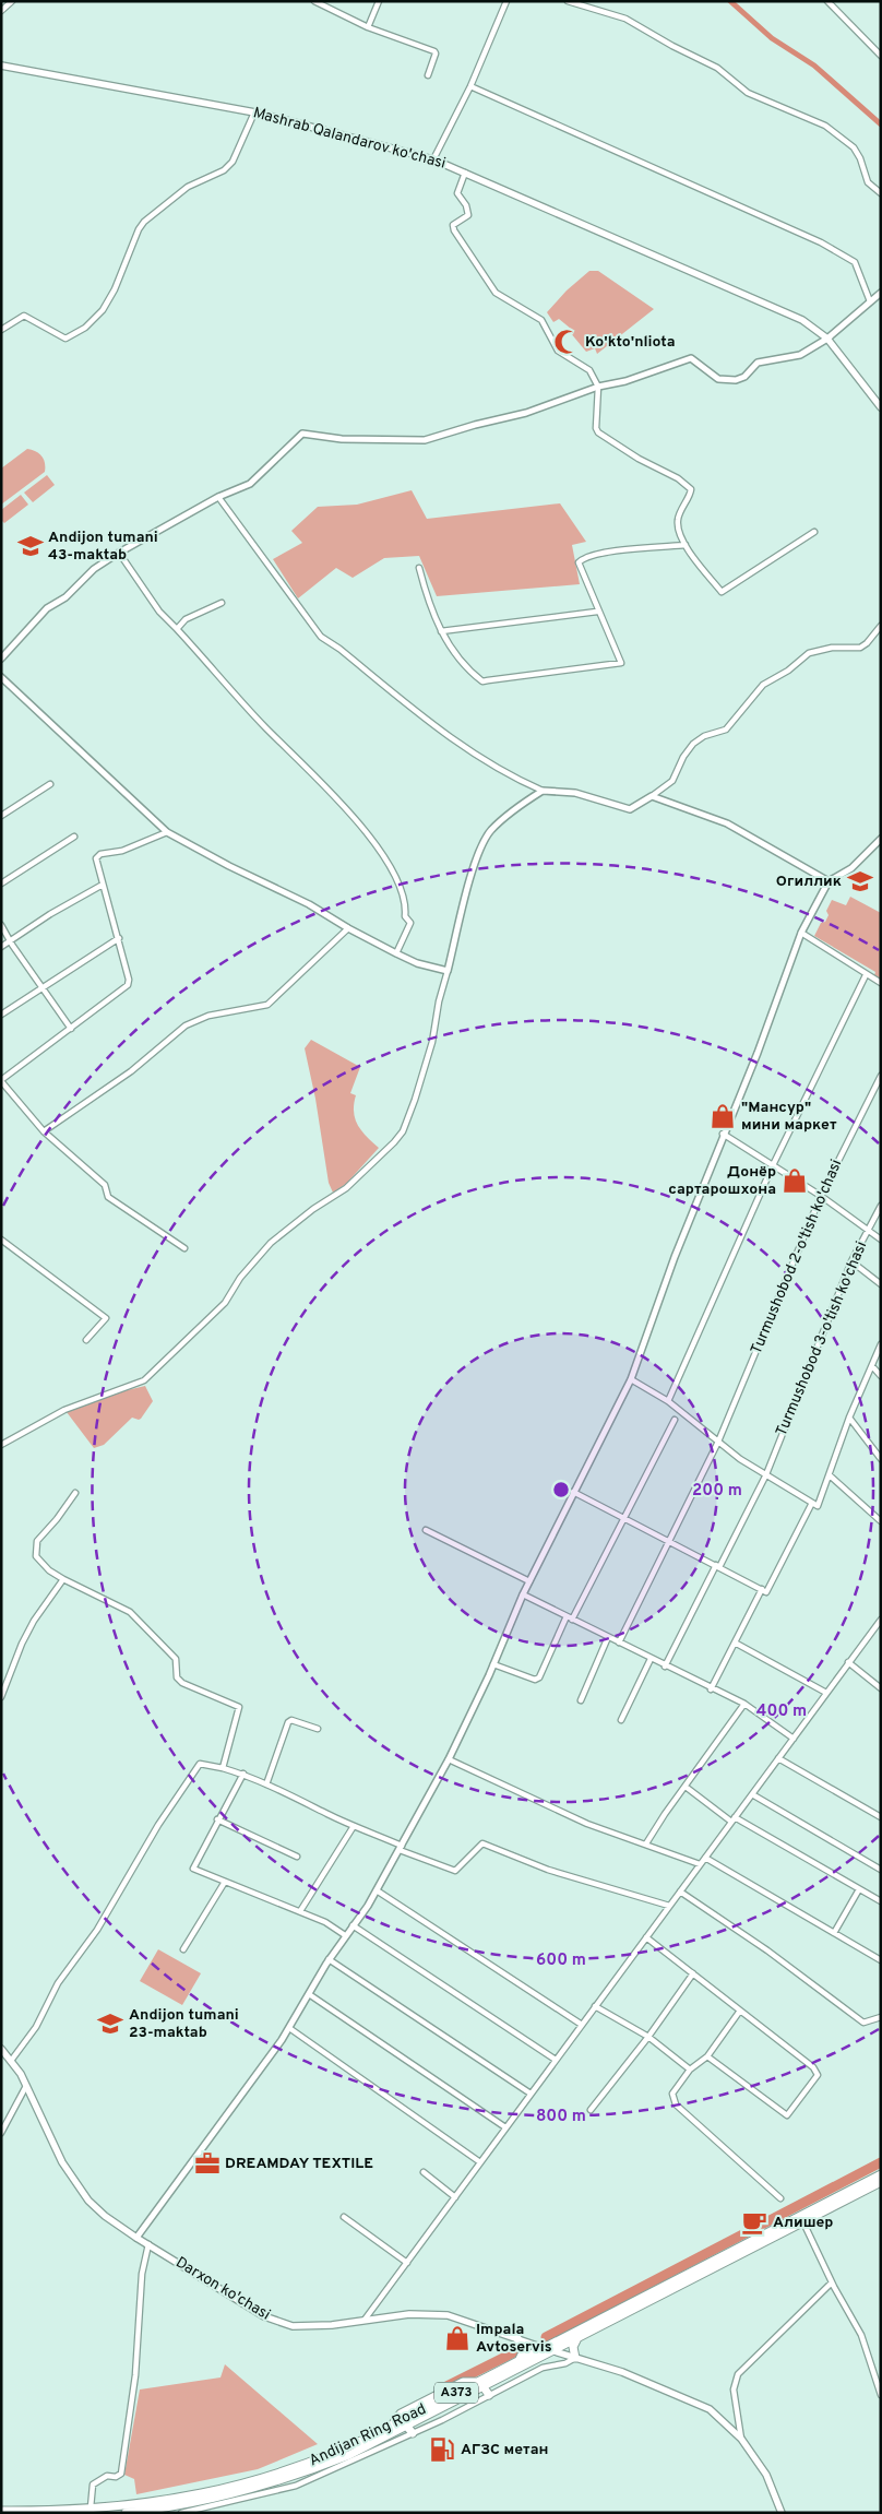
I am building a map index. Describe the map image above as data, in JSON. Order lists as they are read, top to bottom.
{
  "streets": {
    "highway": ["A373", "Andijan Ring Road"],
    "main road": ["Mashrab Qalandarov ko'chasi", "Darxon ko'chasi"],
    "street": ["Turmushobod 2-o'tish ko'chasi", "Turmushobod 3-o'tish ko'chasi"]
  },
  "crossings": [
    ["Darxon ko'chasi", "Andijan Ring Road"]
  ],
  "places": {
    "mosque": ["Ko'kto'nliota"],
    "school or university": ["Andijon tumani 43-maktab", "Огиллик", "Andijon tumani 23-maktab"],
    "shop": ["\"Мансур\" мини маркет", "Донёр сартарошхона", "Impala Avtoservis"],
    "office": ["DREAMDAY TEXTILE"],
    "cafe": ["Алишер"],
    "fuel station": ["АГЗС метан"]
  },
  "rings": [
    "200 m",
    "400 m",
    "600 m",
    "800 m"
  ]
}
